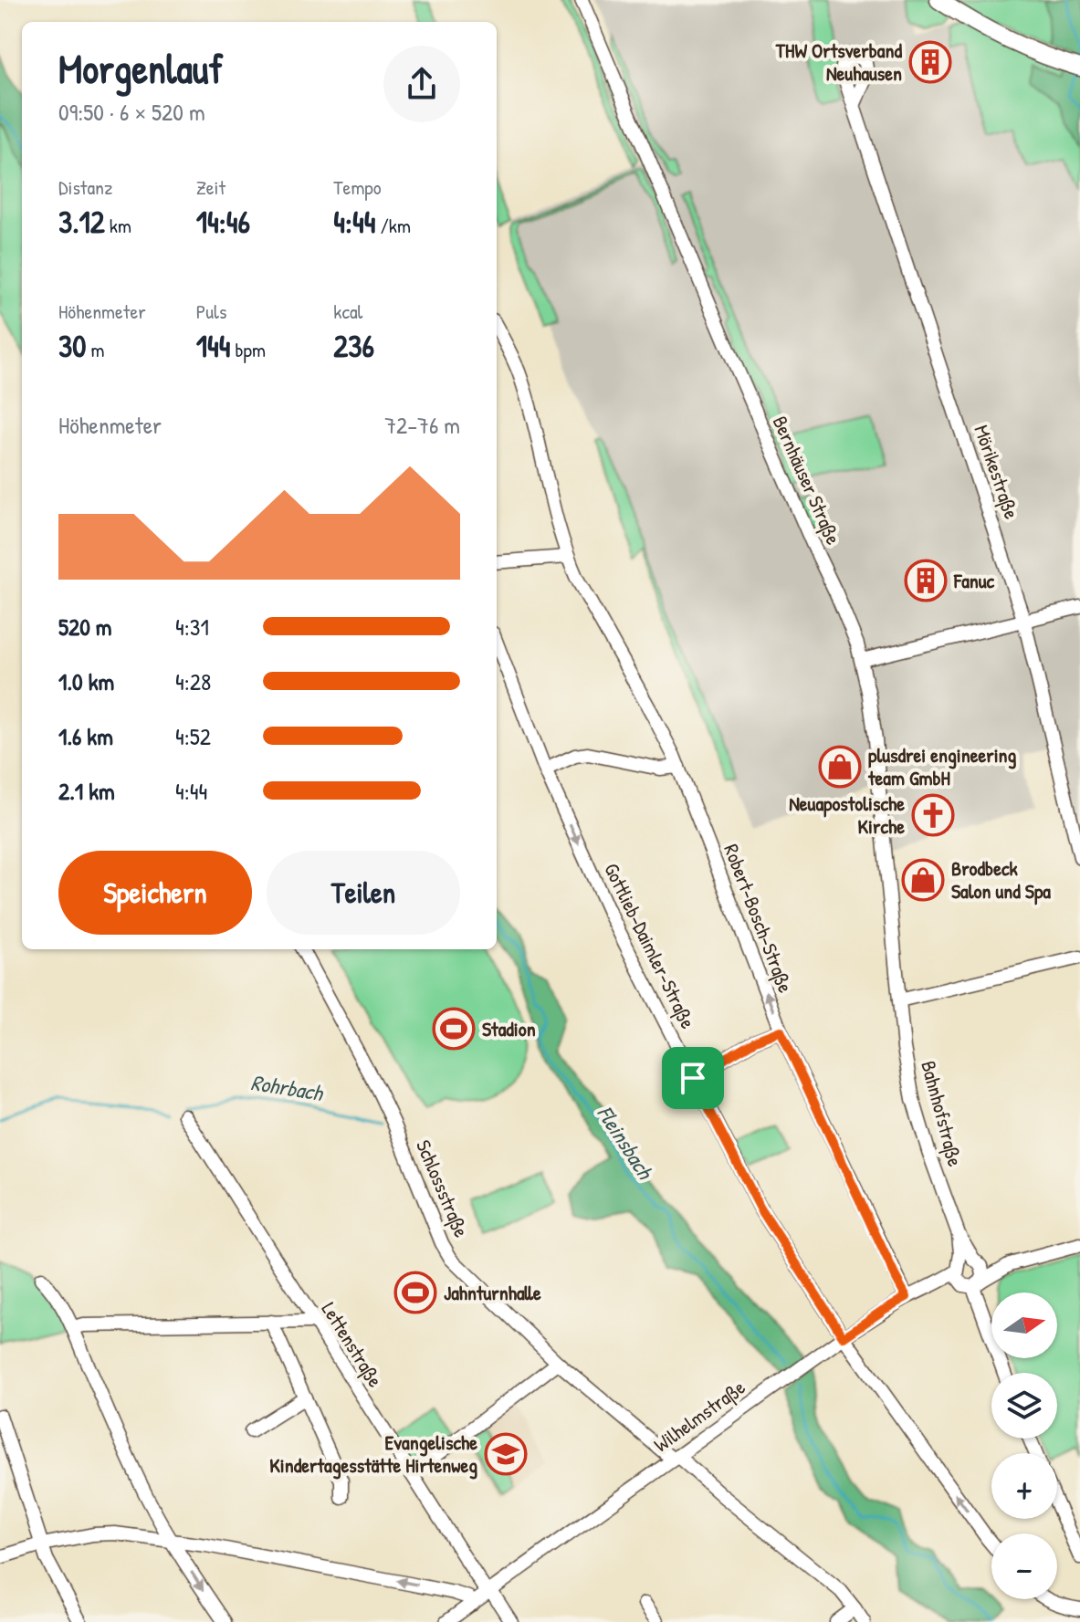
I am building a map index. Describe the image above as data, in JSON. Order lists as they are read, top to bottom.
{
  "streets": {
    "street": [
      "Mörikestraße",
      "Bernhäuser Straße",
      "Robert-Bosch-Straße",
      "Gottlieb-Daimler-Straße",
      "Bahnhofstraße",
      "Schlossstraße",
      "Lettenstraße",
      "Wilhelmstraße"
    ]
  },
  "crossings": [
    ["Bernhäuser Straße", "Bahnhofstraße"],
    ["Robert-Bosch-Straße", "Wilhelmstraße"],
    ["Gottlieb-Daimler-Straße", "Wilhelmstraße"],
    ["Bahnhofstraße", "Wilhelmstraße"],
    ["Schlossstraße", "Wilhelmstraße"],
    ["Lettenstraße", "Wilhelmstraße"]
  ],
  "water": ["Rohrbach", "Fleinsbach"],
  "places": {
    "building": ["THW Ortsverband Neuhausen", "Fanuc"],
    "shop": ["plusdrei engineering team GmbH", "Brodbeck Salon und Spa"],
    "church": ["Neuapostolische Kirche"],
    "sports": ["Stadion", "Jahnturnhalle"],
    "school or university": ["Evangelische Kindertagesstätte Hirtenweg"]
  },
  "north": "right",
  "page": {
    "heading": ["Morgenlauf", "09:50 · 6 × 520 m"],
    "stats": [
      ["Distanz", "3.12 km"],
      ["Zeit", "14:46"],
      ["Tempo", "4:44 /km"],
      ["Höhenmeter", "30 m"],
      ["Puls", "144 bpm"],
      ["kcal", "236"]
    ],
    "chart": ["Höhenmeter", "72–76 m"],
    "list": [
      {
        "name": "520 m",
        "note": "4:31"
      },
      {
        "name": "1.0 km",
        "note": "4:28"
      },
      {
        "name": "1.6 km",
        "note": "4:52"
      },
      {
        "name": "2.1 km",
        "note": "4:44"
      }
    ],
    "buttons": ["Speichern", "Teilen"],
    "map_buttons": ["+", "−"]
  }
}
